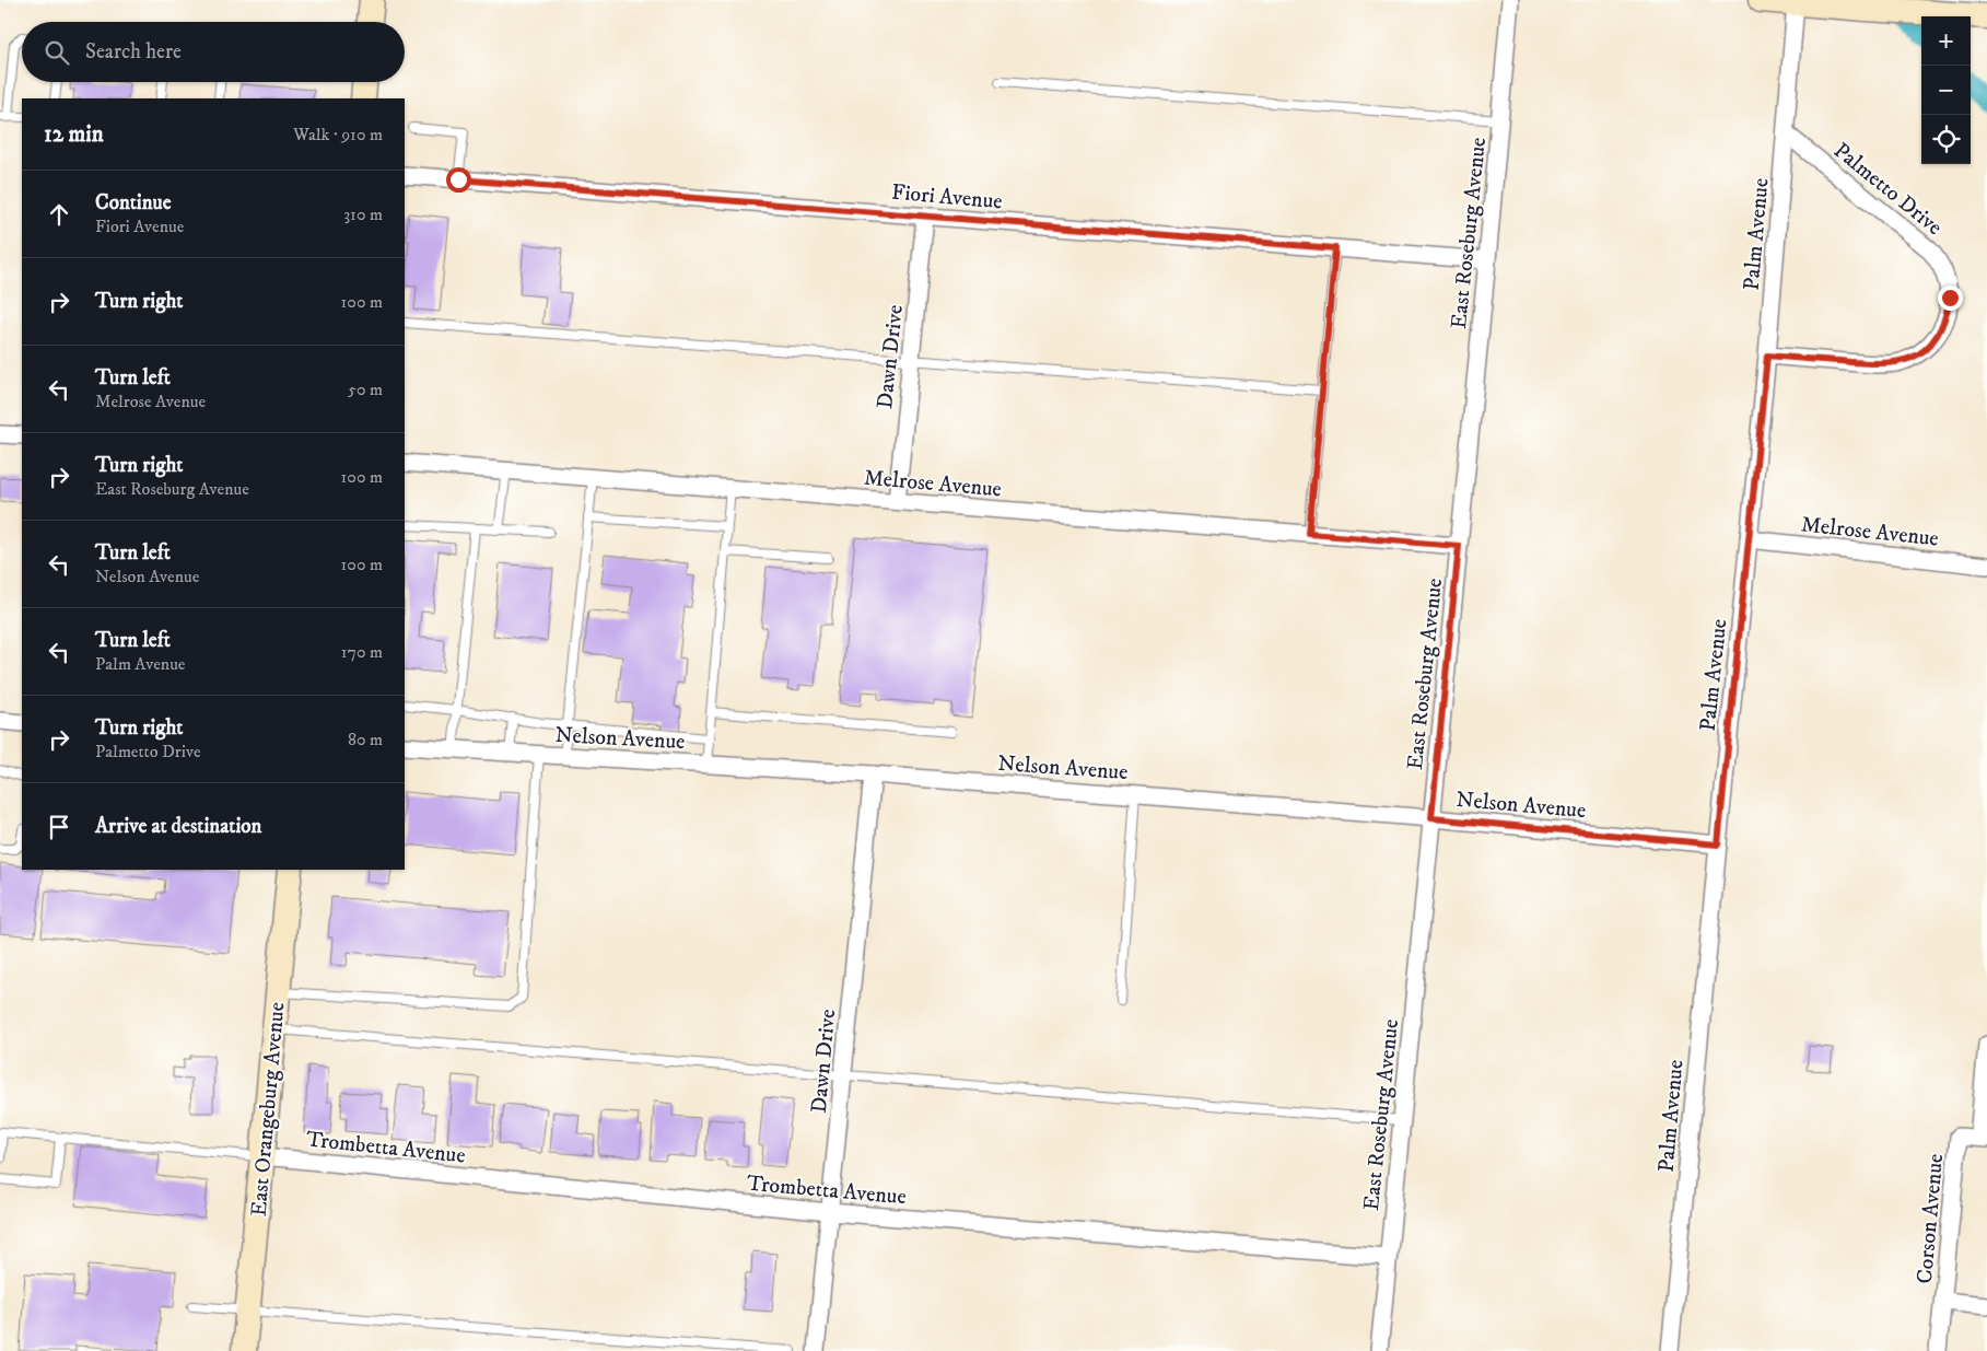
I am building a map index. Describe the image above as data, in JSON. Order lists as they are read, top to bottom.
{
  "streets": {
    "street": [
      "Palmetto Drive",
      "Fiori Avenue",
      "East Roseburg Avenue",
      "Palm Avenue",
      "Dawn Drive",
      "Melrose Avenue",
      "Nelson Avenue",
      "East Orangeburg Avenue",
      "Trombetta Avenue",
      "Corson Avenue"
    ]
  },
  "crossings": [
    ["Palmetto Drive", "Palm Avenue"],
    ["Fiori Avenue", "East Roseburg Avenue"],
    ["Fiori Avenue", "Dawn Drive"],
    ["East Roseburg Avenue", "Melrose Avenue"],
    ["East Roseburg Avenue", "Nelson Avenue"],
    ["East Roseburg Avenue", "Trombetta Avenue"],
    ["Palm Avenue", "Melrose Avenue"],
    ["Palm Avenue", "Nelson Avenue"],
    ["Dawn Drive", "Melrose Avenue"],
    ["Dawn Drive", "Nelson Avenue"],
    ["Dawn Drive", "Trombetta Avenue"],
    ["East Orangeburg Avenue", "Trombetta Avenue"]
  ],
  "page": {
    "map_buttons": ["+", "−"],
    "search": "Search here",
    "heading": ["12 min", "Walk · 910 m"],
    "list": [
      ["Continue", "Fiori Avenue", "310 m"],
      ["Turn right", "100 m"],
      ["Turn left", "Melrose Avenue", "50 m"],
      ["Turn right", "East Roseburg Avenue", "100 m"],
      ["Turn left", "Nelson Avenue", "100 m"],
      ["Turn left", "Palm Avenue", "170 m"],
      ["Turn right", "Palmetto Drive", "80 m"],
      "Arrive at destination"
    ]
  }
}
